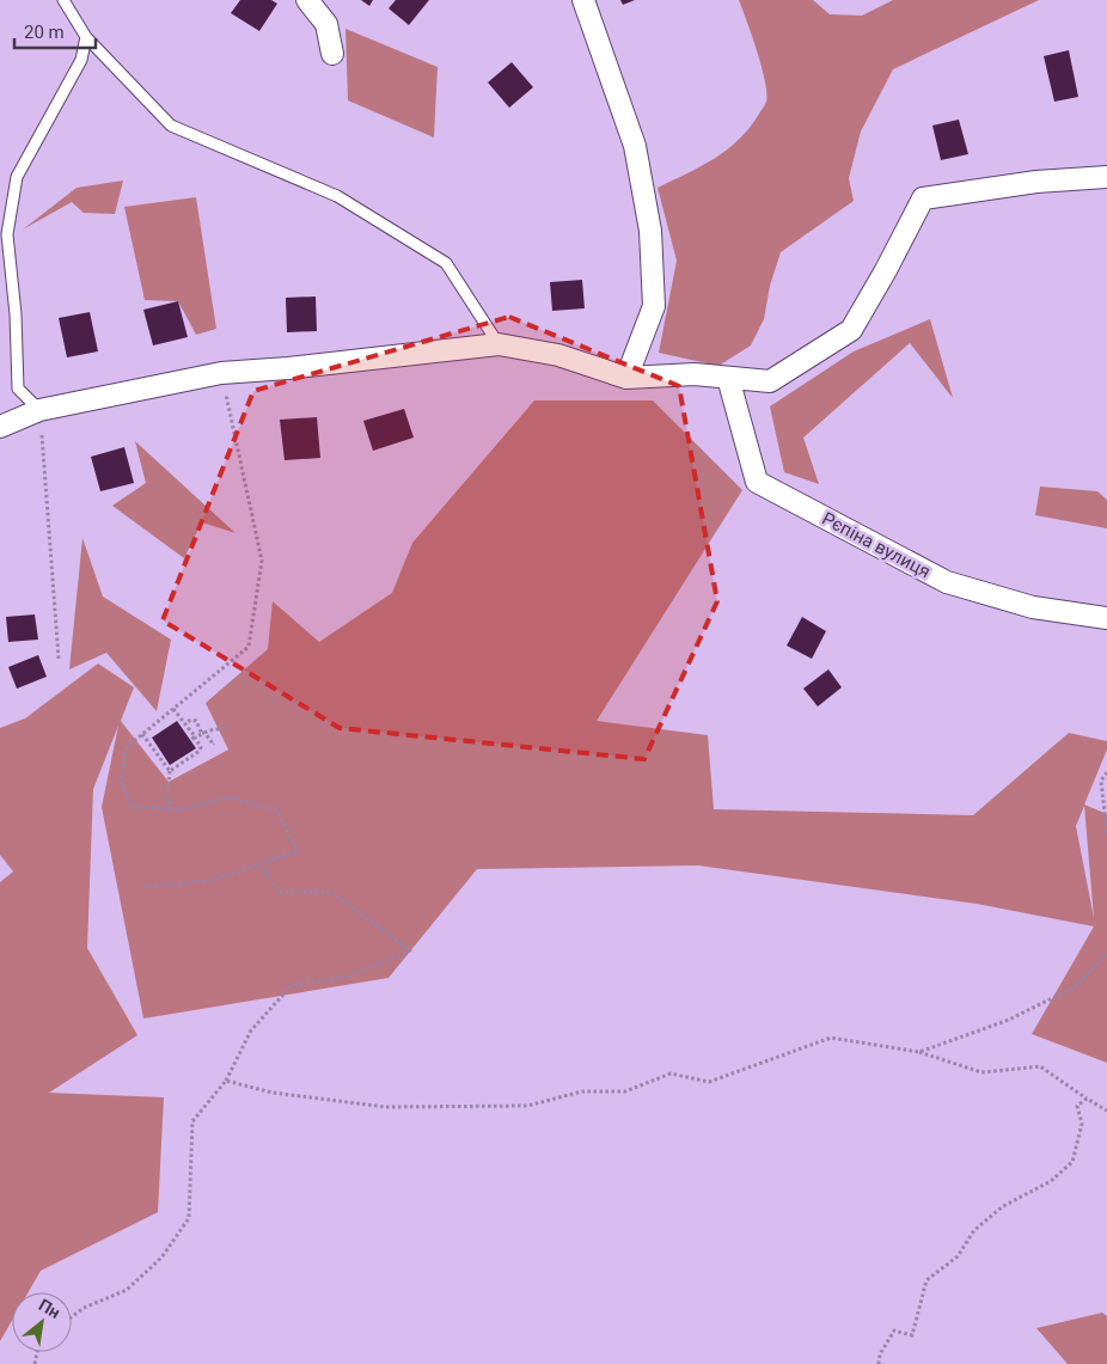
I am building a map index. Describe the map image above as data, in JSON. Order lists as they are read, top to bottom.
{
  "streets": {
    "street": ["Рєпіна вулиця"]
  },
  "scale_bar": "20 m",
  "north": "top right"
}
